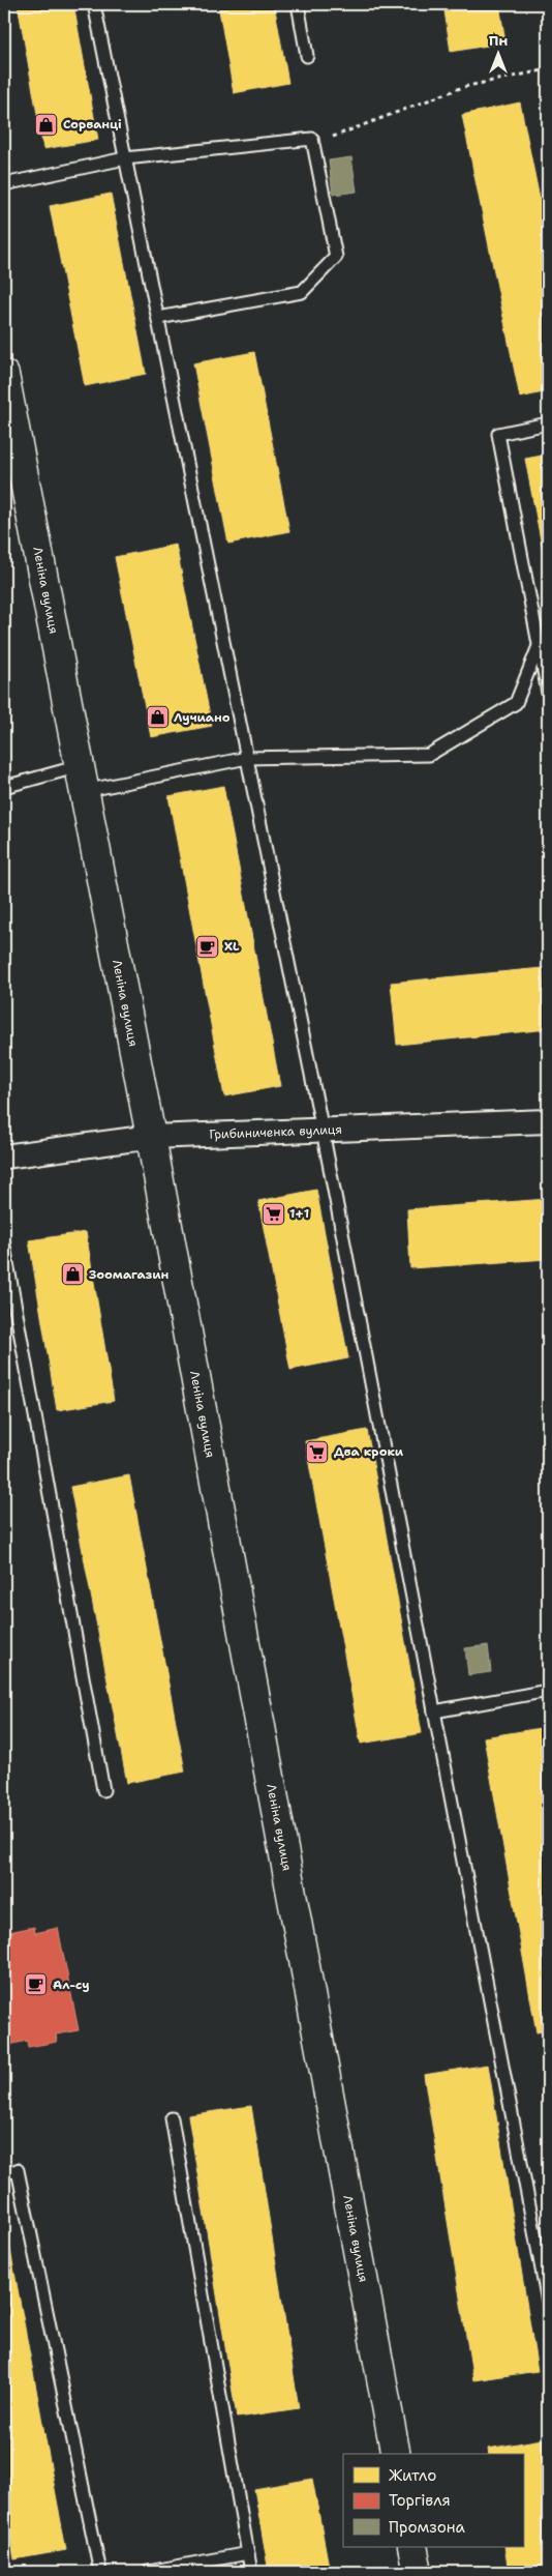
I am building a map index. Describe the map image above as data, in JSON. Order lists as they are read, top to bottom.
{
  "streets": {
    "main road": ["Леніна вулиця"],
    "street": ["Грибиниченка вулиця"]
  },
  "crossings": [
    ["Леніна вулиця", "Грибиниченка вулиця"]
  ],
  "places": {
    "shop": ["Сорванці", "Лучиано", "Зоомагазин"],
    "cafe": ["XL", "Ал-су"],
    "supermarket": ["1+1", "Два кроки"]
  },
  "legend": ["Житло", "Торгівля", "Промзона"],
  "north": "top"
}
